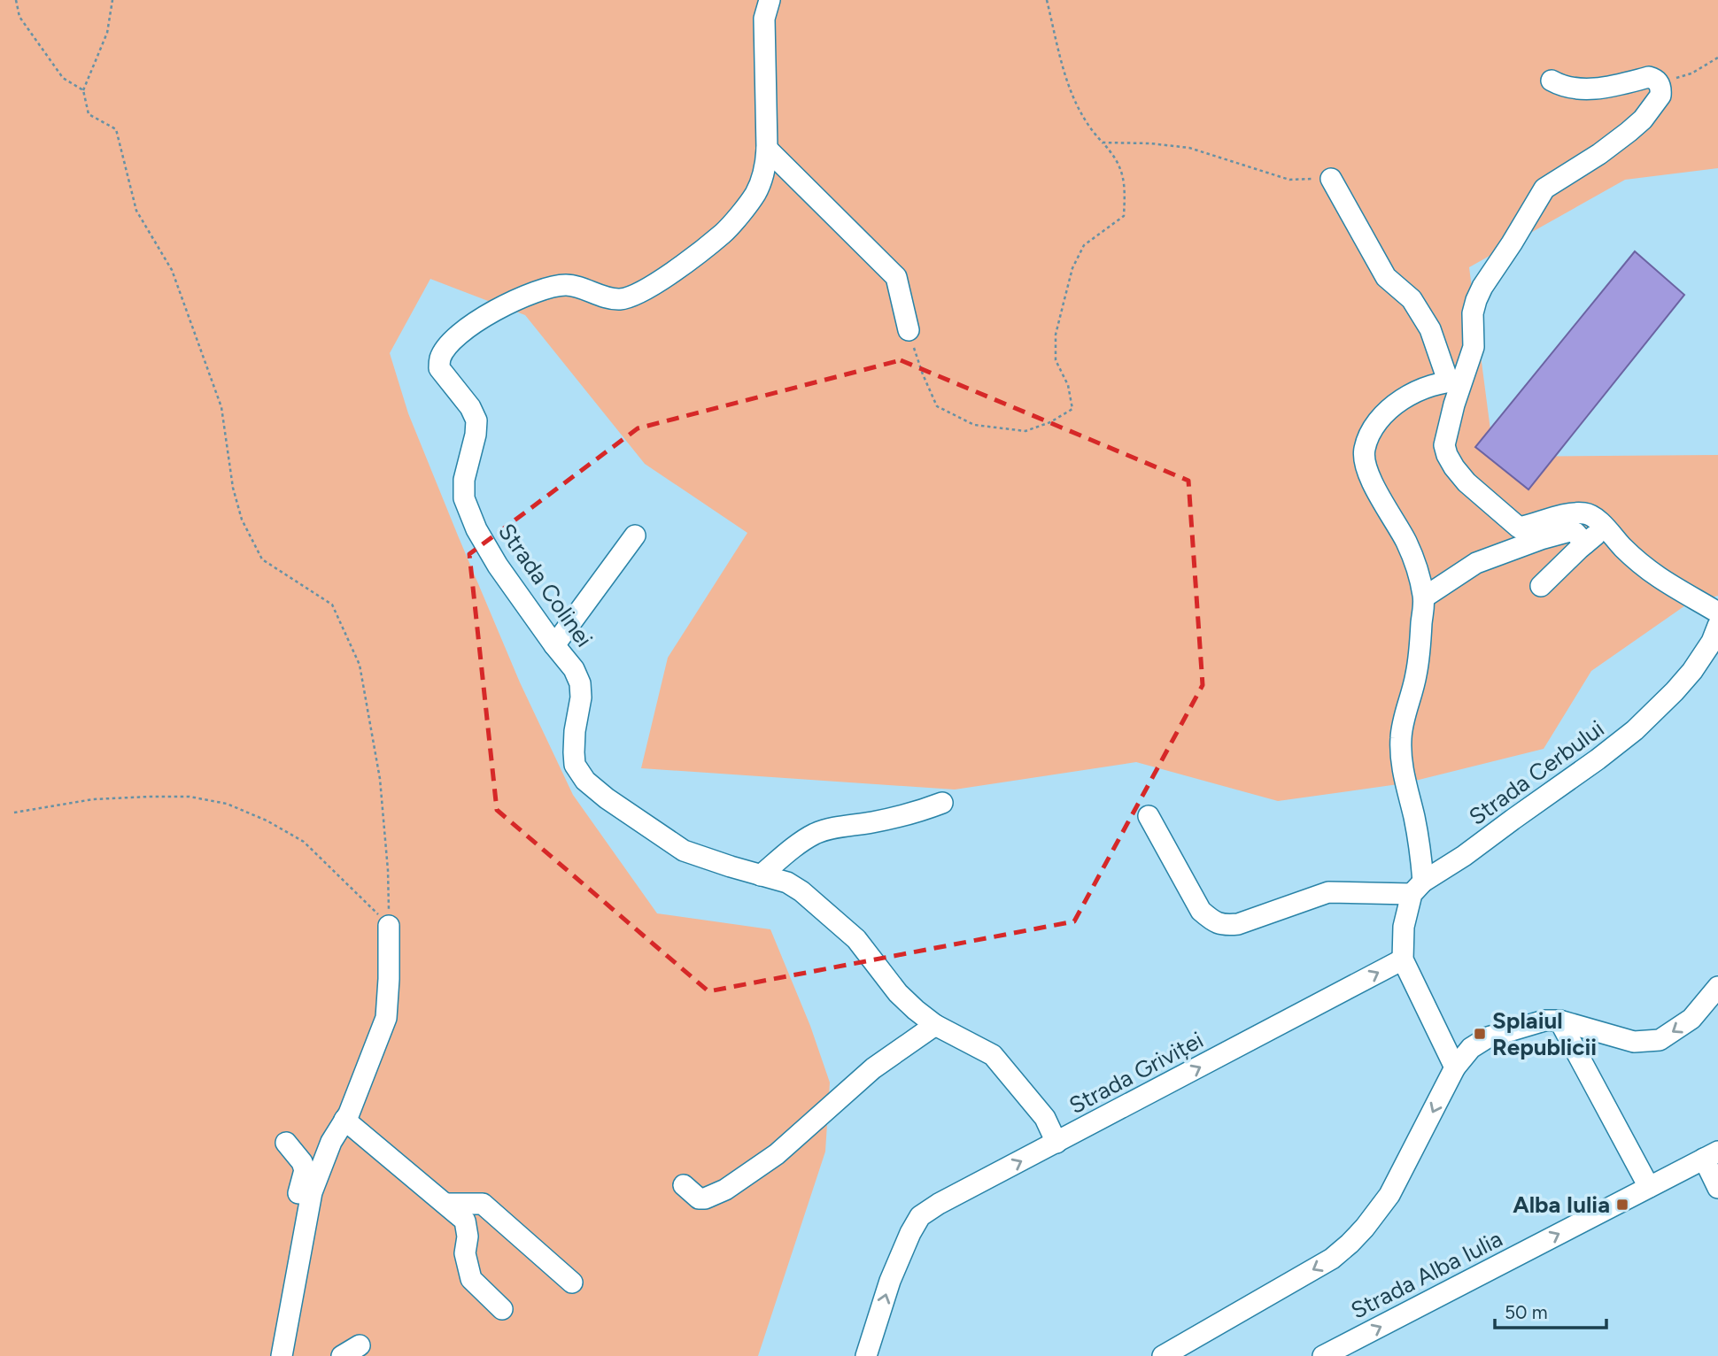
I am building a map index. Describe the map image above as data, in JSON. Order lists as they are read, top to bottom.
{
  "streets": {
    "street": [
      "Strada Colinei",
      "Strada Cerbului",
      "Strada Griviței",
      "Strada Alba Iulia"
    ]
  },
  "crossings": [
    ["Strada Colinei", "Strada Griviței"]
  ],
  "places": {
    "transit": ["Splaiul Republicii", "Alba Iulia"]
  },
  "scale_bar": "50 m"
}
